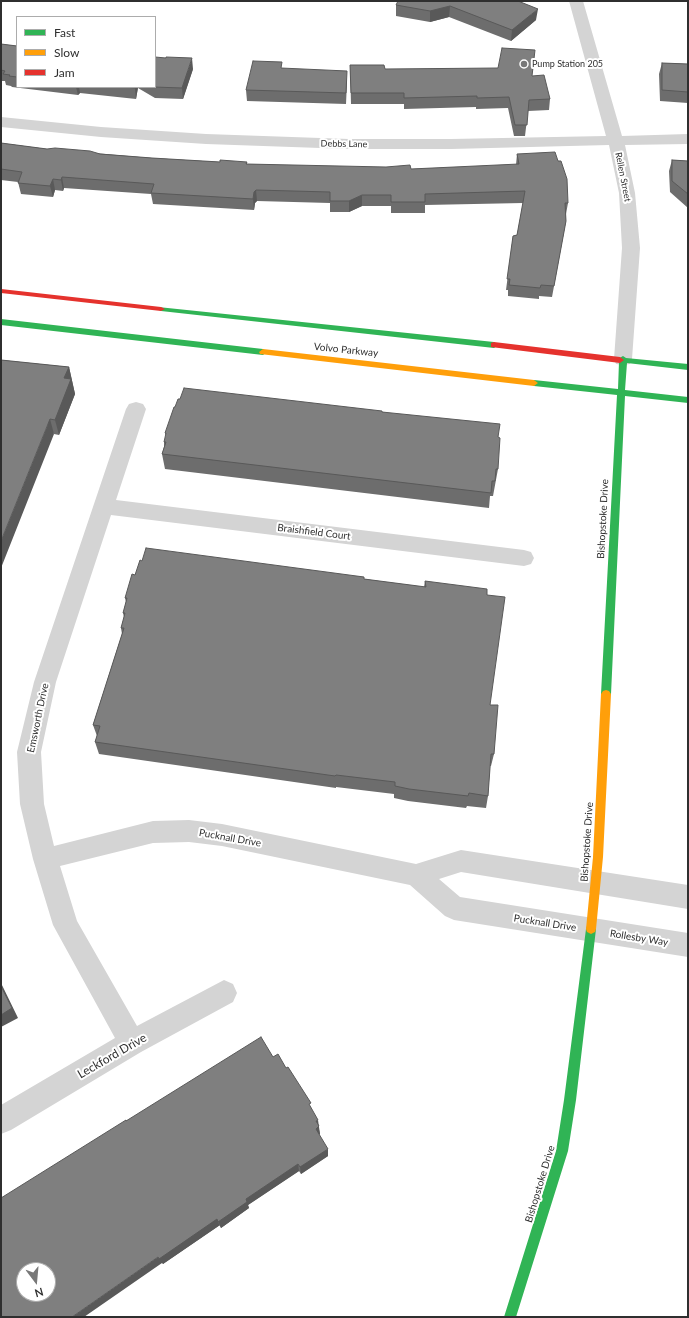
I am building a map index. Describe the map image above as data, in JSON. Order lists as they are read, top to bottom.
{
  "streets": {
    "main road": ["Volvo Parkway", "Bishopstoke Drive"],
    "street": [
      "Debbs Lane",
      "Rellen Street",
      "Braishfield Court",
      "Emsworth Drive",
      "Pucknall Drive",
      "Rollesby Way",
      "Leckford Drive"
    ]
  },
  "crossings": [
    ["Debbs Lane", "Rellen Street"],
    ["Rellen Street", "Volvo Parkway"],
    ["Rellen Street", "Bishopstoke Drive"],
    ["Volvo Parkway", "Bishopstoke Drive"],
    ["Bishopstoke Drive", "Pucknall Drive"],
    ["Bishopstoke Drive", "Rollesby Way"],
    ["Braishfield Court", "Emsworth Drive"],
    ["Emsworth Drive", "Pucknall Drive"],
    ["Emsworth Drive", "Leckford Drive"],
    ["Pucknall Drive", "Rollesby Way"]
  ],
  "places": ["Pump Station 205"],
  "legend": ["Fast", "Slow", "Jam"],
  "north": "bottom"
}
